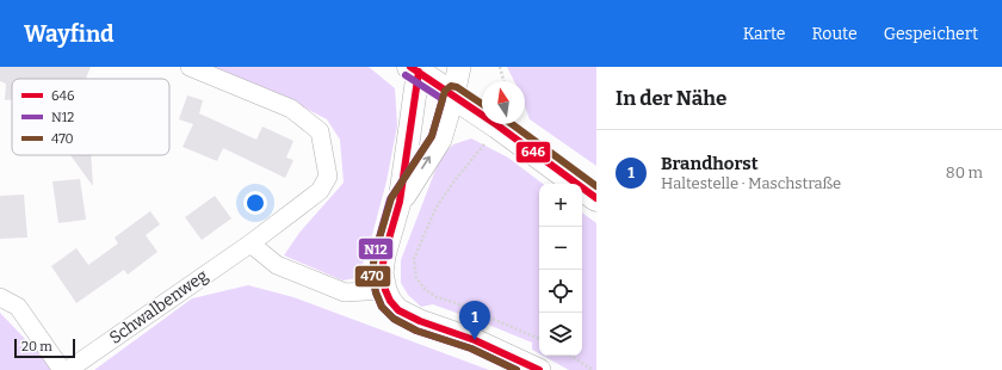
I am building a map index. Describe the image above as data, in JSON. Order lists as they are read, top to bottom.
{
  "streets": {
    "street": ["Schwalbenweg"]
  },
  "lines": ["transit line 646", "transit line N12", "transit line 470"],
  "legend": ["646", "N12", "470"],
  "scale_bar": "20 m",
  "north": "top",
  "page": {
    "header": "Wayfind",
    "nav": ["Karte", "Route", "Gespeichert"],
    "heading": "In der Nähe",
    "list": [
      {
        "mark": "1",
        "name": "Brandhorst",
        "note": "Haltestelle · Maschstraße",
        "value": "80 m"
      }
    ],
    "map_buttons": ["+", "−"],
    "pins": "1",
    "scale": "20 m"
  }
}
